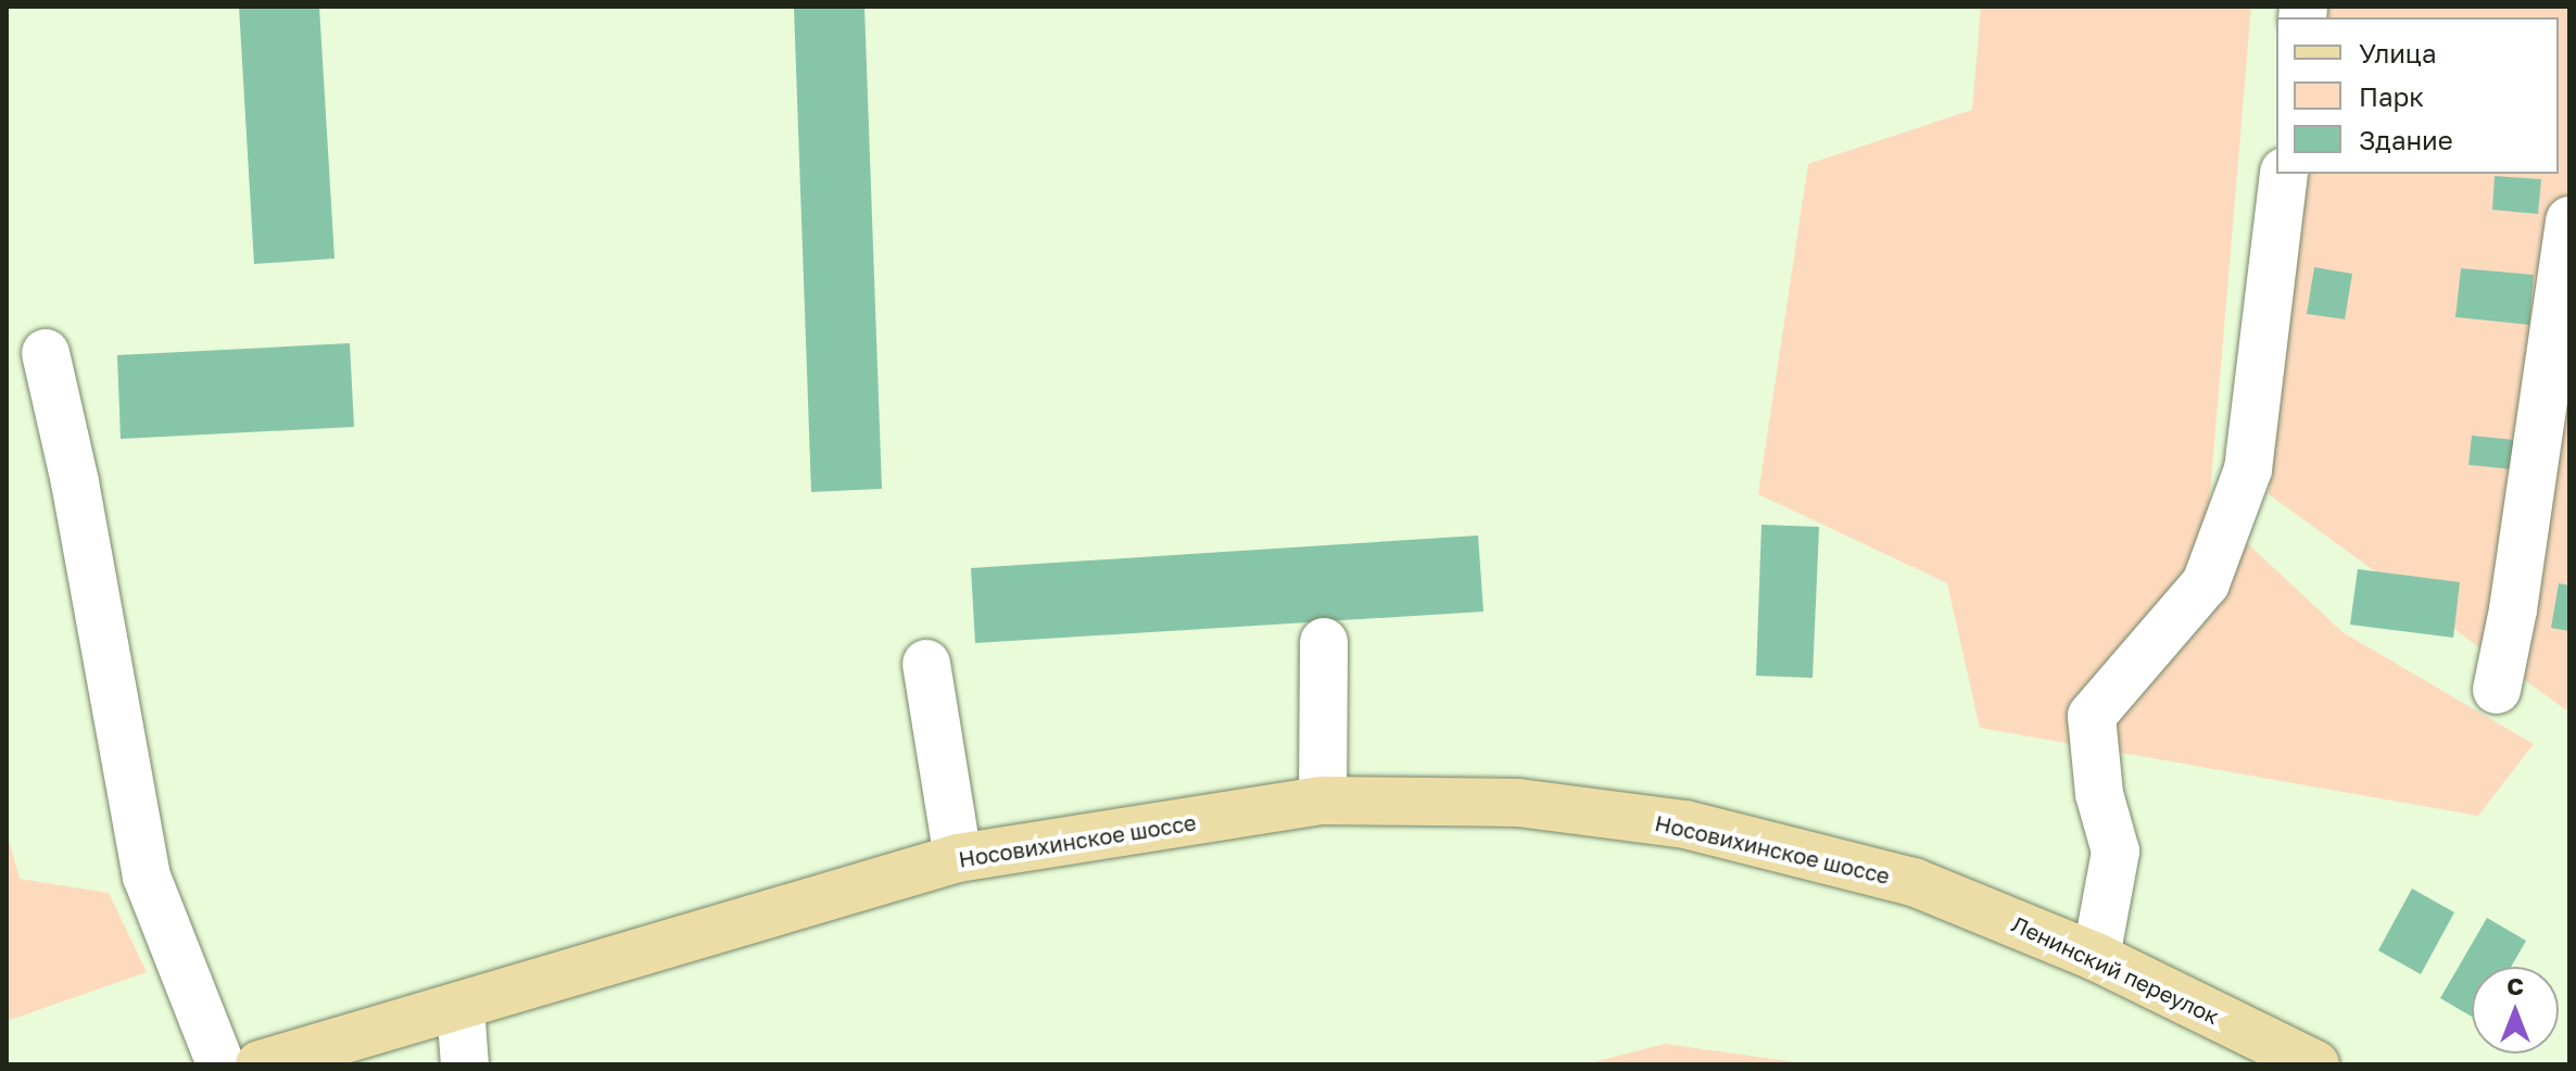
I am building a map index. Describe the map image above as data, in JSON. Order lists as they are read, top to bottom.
{
  "streets": {
    "main road": ["Носовихинское шоссе", "Ленинский переулок"]
  },
  "crossings": [
    ["Носовихинское шоссе", "Ленинский переулок"]
  ],
  "legend": ["Улица", "Парк", "Здание"],
  "north": "top"
}
